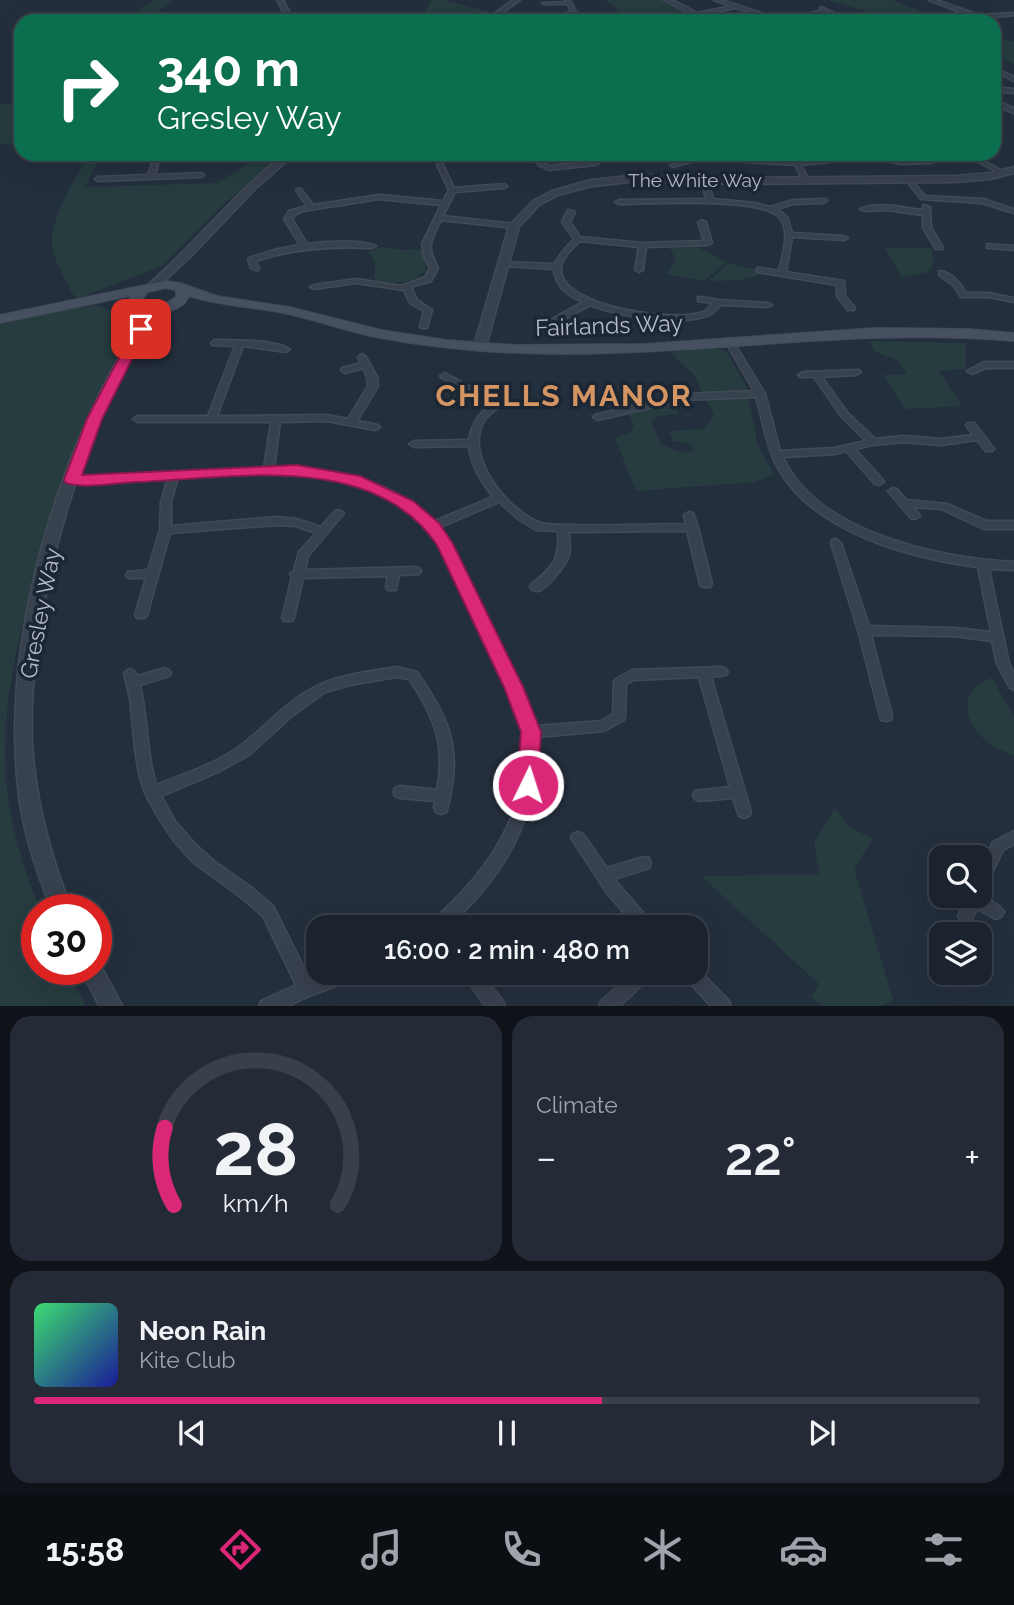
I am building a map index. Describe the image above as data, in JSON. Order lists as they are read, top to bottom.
{
  "streets": {
    "main road": ["Fairlands Way"],
    "street": ["The White Way", "Gresley Way"]
  },
  "crossings": [
    ["Fairlands Way", "Gresley Way"]
  ],
  "districts": ["CHELLS MANOR"],
  "page": {
    "turn": ["340 m", "Gresley Way"],
    "limit": "30",
    "trip": "16:00 · 2 min · 480 m",
    "tile": "Climate",
    "heat": ["−", "22°", "+"],
    "song": ["Neon Rain", "Kite Club"],
    "tabs": "15:58",
    "gauge": ["28", "km/h"]
  }
}
